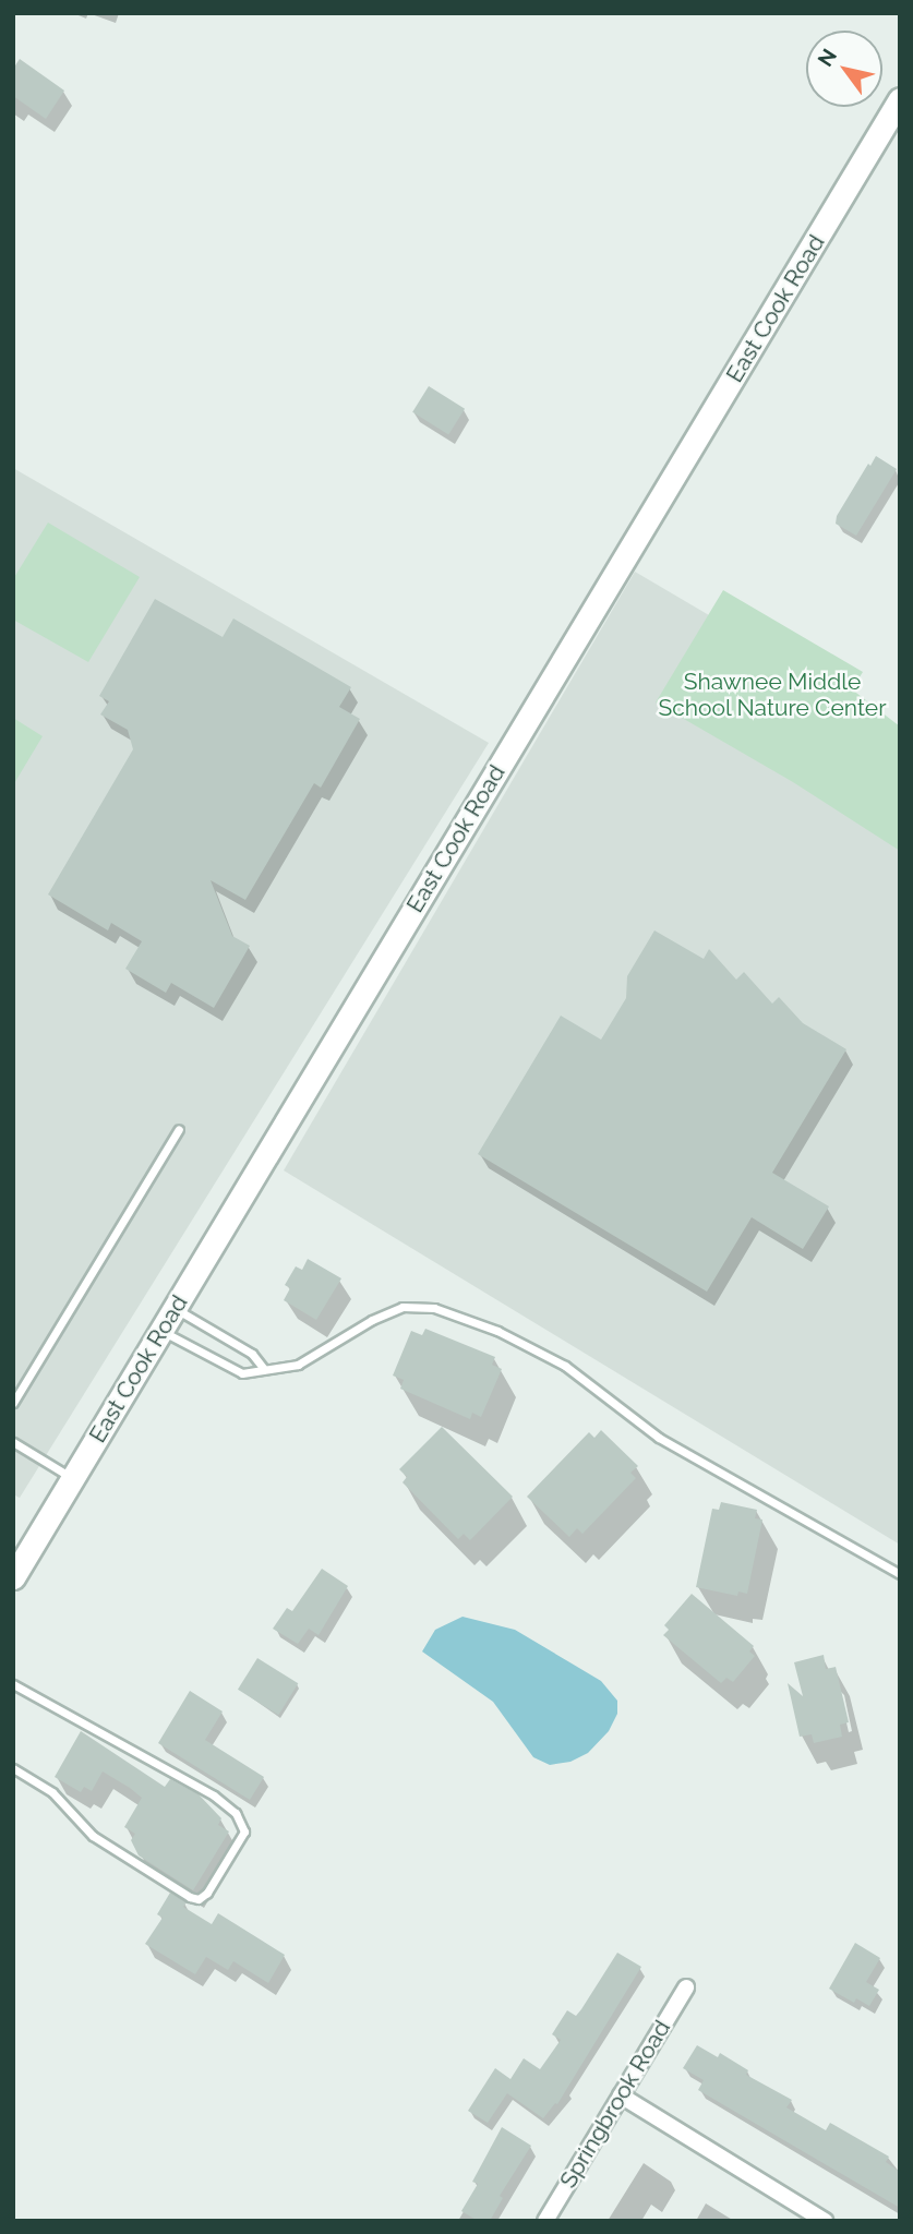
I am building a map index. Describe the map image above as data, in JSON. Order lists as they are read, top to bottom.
{
  "streets": {
    "main road": ["East Cook Road"],
    "street": ["Springbrook Road"]
  },
  "parks": ["Shawnee Middle School Nature Center"],
  "north": "top left"
}
